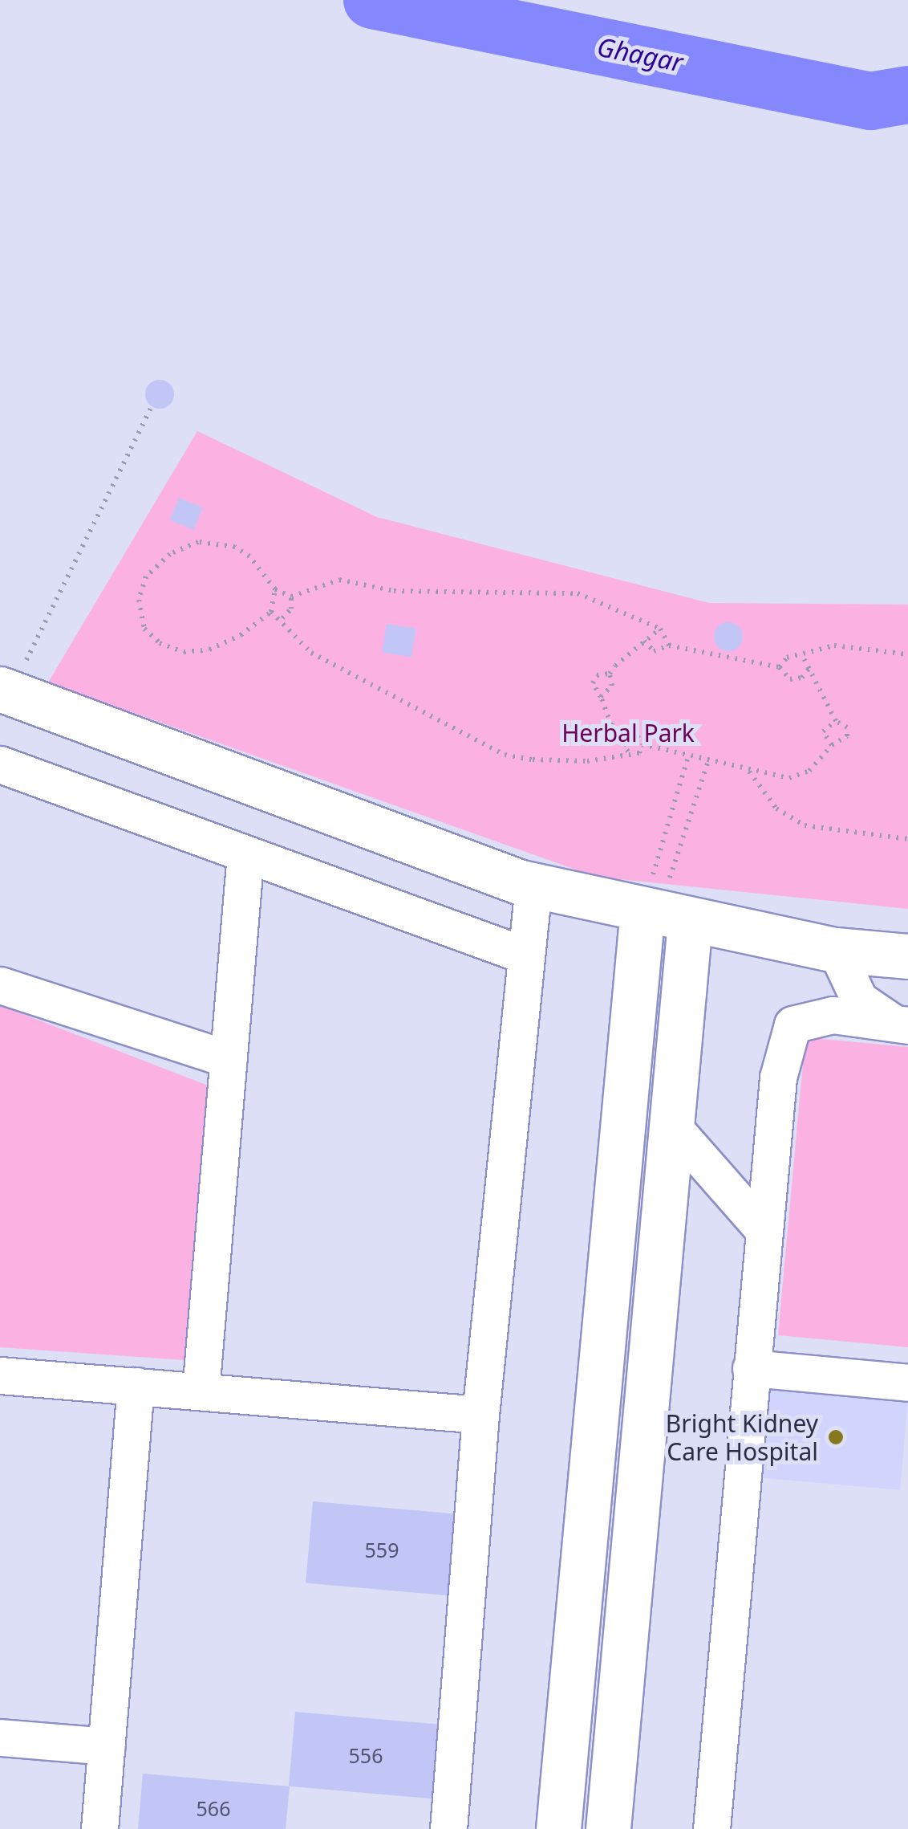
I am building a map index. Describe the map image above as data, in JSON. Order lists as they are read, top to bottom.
{
  "water": ["Ghagar"],
  "parks": ["Herbal Park"],
  "places": ["Bright Kidney Care Hospital"],
  "house_numbers": ["559", "556", "566"]
}
